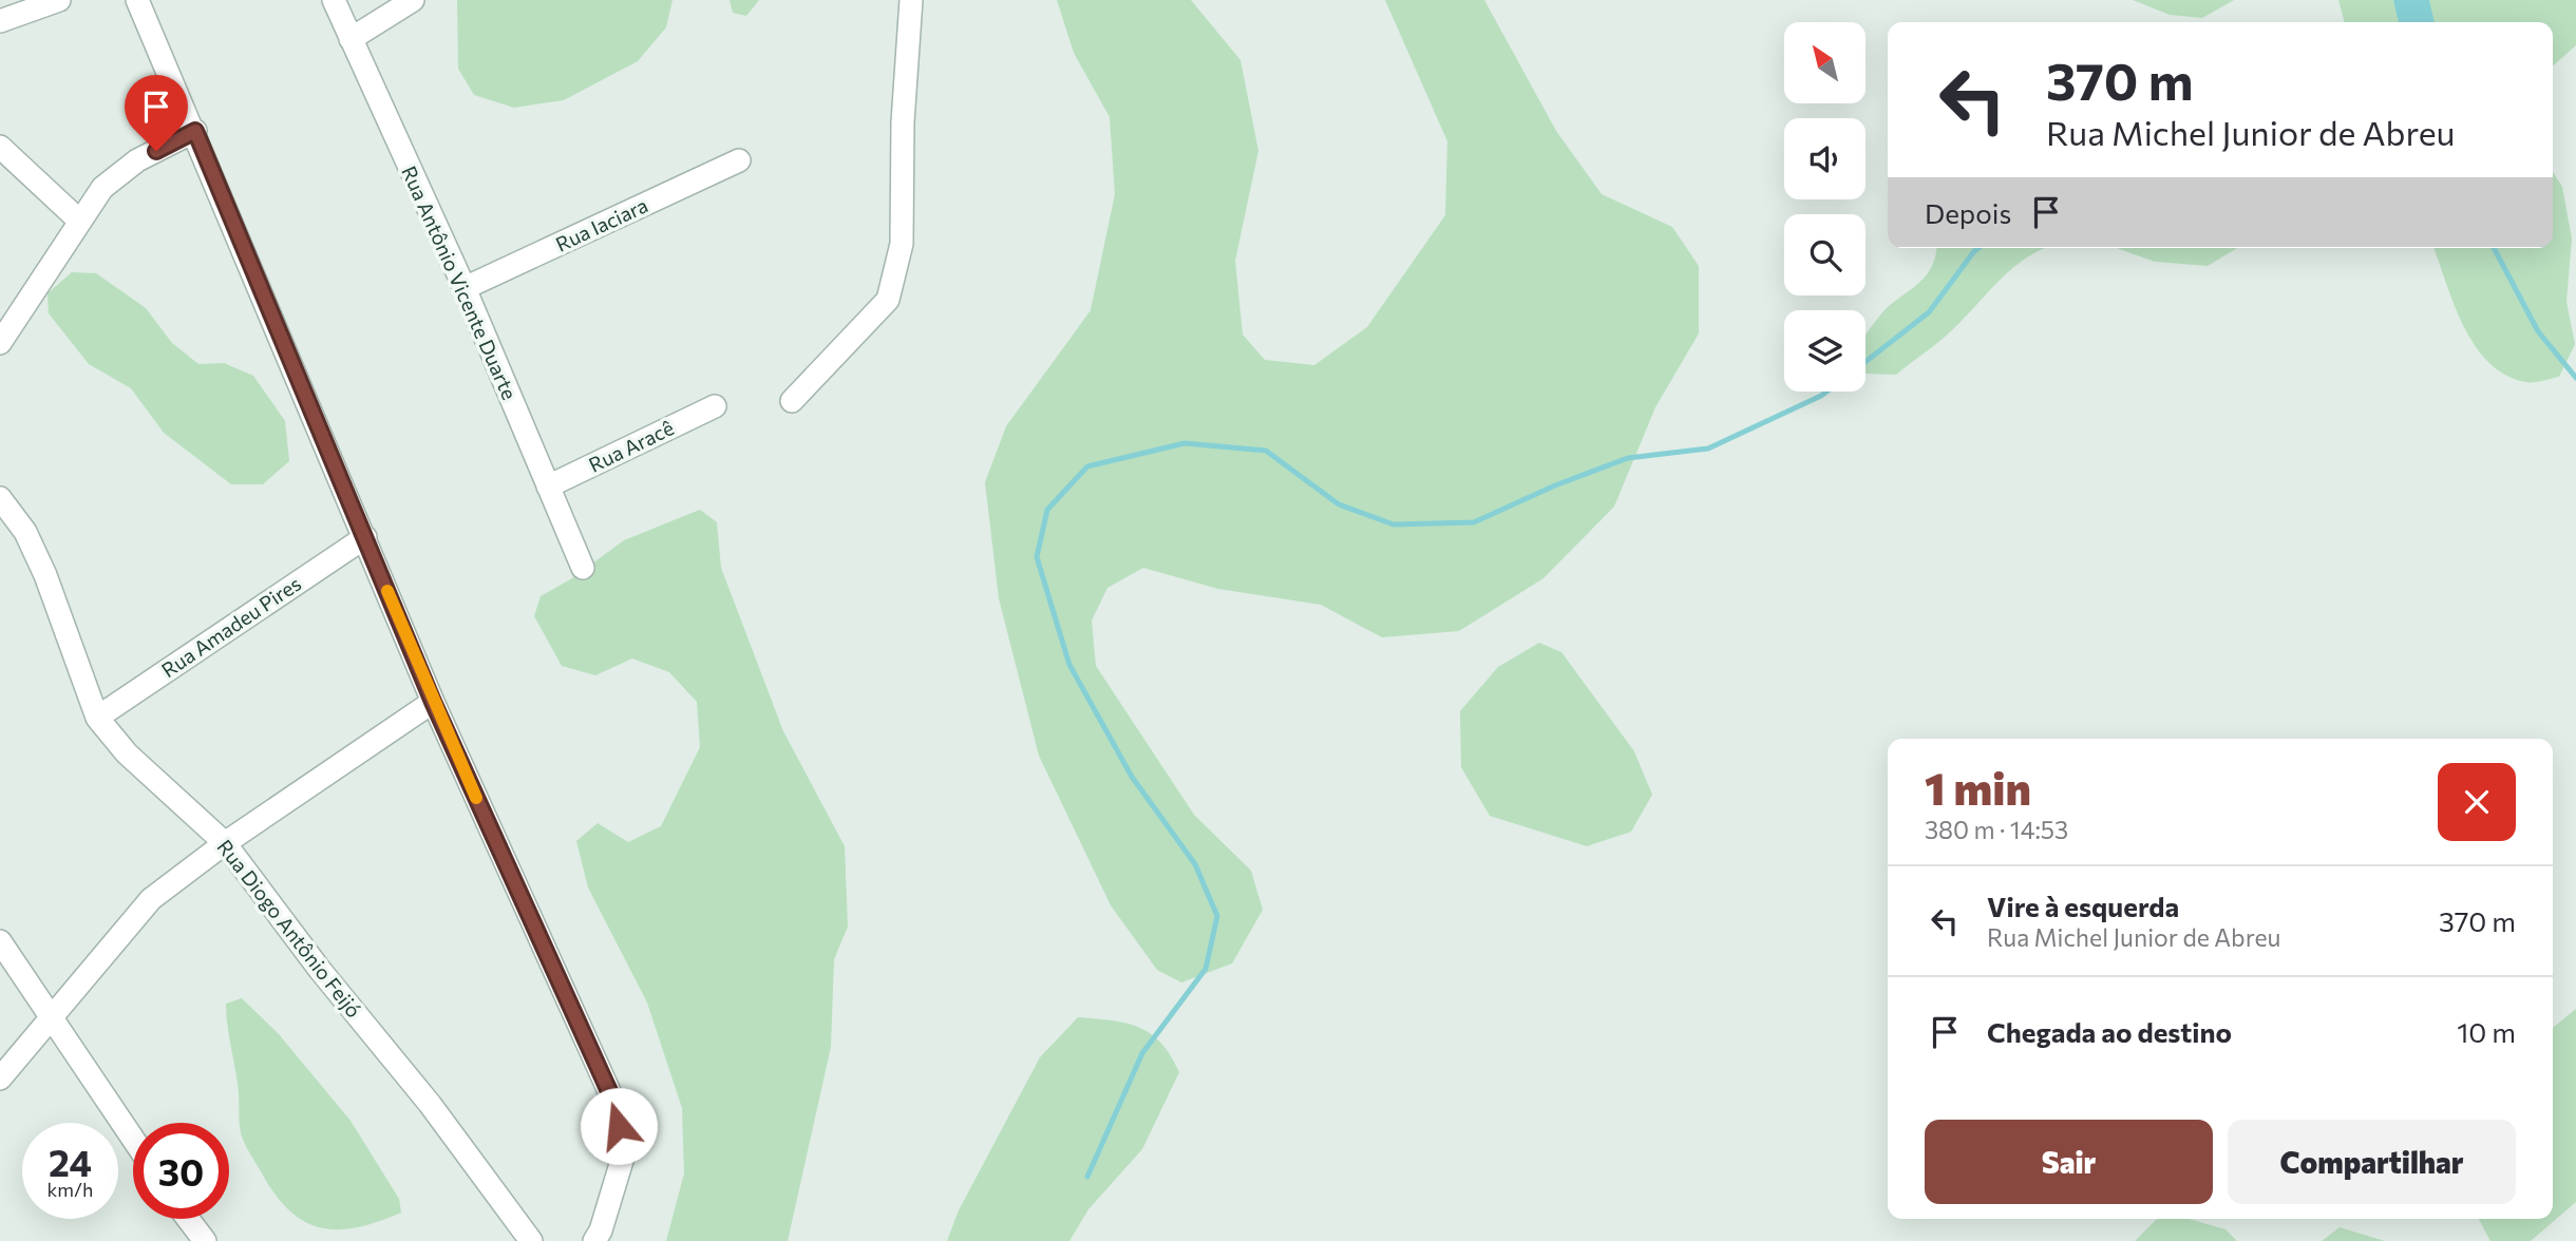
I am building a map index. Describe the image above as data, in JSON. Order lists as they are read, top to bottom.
{
  "streets": {
    "street": [
      "Rua Iaciara",
      "Rua Antônio Vicente Duarte",
      "Rua Aracê",
      "Rua Amadeu Pires",
      "Rua Diogo Antônio Feijó"
    ]
  },
  "crossings": [
    ["Rua Iaciara", "Rua Antônio Vicente Duarte"],
    ["Rua Antônio Vicente Duarte", "Rua Aracê"],
    ["Rua Amadeu Pires", "Rua Diogo Antônio Feijó"]
  ],
  "north": "top left",
  "page": {
    "turn": ["370 m", "Rua Michel Junior de Abreu"],
    "then": "Depois",
    "heading": ["1 min", "380 m · 14:53"],
    "list": [
      {
        "name": "Vire à esquerda",
        "note": "Rua Michel Junior de Abreu",
        "value": "370 m"
      },
      {
        "name": "Chegada ao destino",
        "value": "10 m"
      }
    ],
    "buttons": ["Sair", "Compartilhar"],
    "speed": "24 km/h",
    "limit": "30"
  }
}
